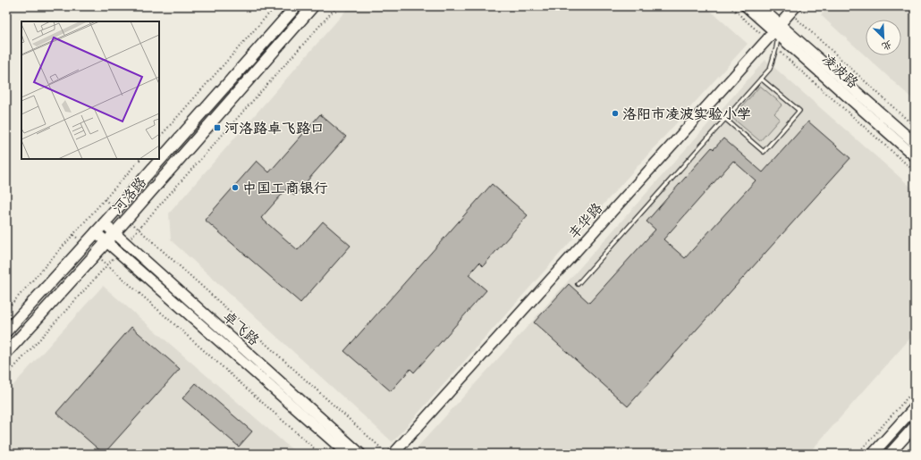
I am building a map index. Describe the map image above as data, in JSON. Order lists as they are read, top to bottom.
{
  "streets": {
    "main road": ["河洛路"],
    "street": ["凌波路", "丰华路", "卓飞路"]
  },
  "crossings": [
    ["凌波路", "丰华路"],
    ["河洛路", "卓飞路"]
  ],
  "places": {
    "other": ["洛阳市凌波实验小学", "中国工商银行"],
    "transit": ["河洛路卓飞路口"]
  },
  "north": "bottom right"
}
